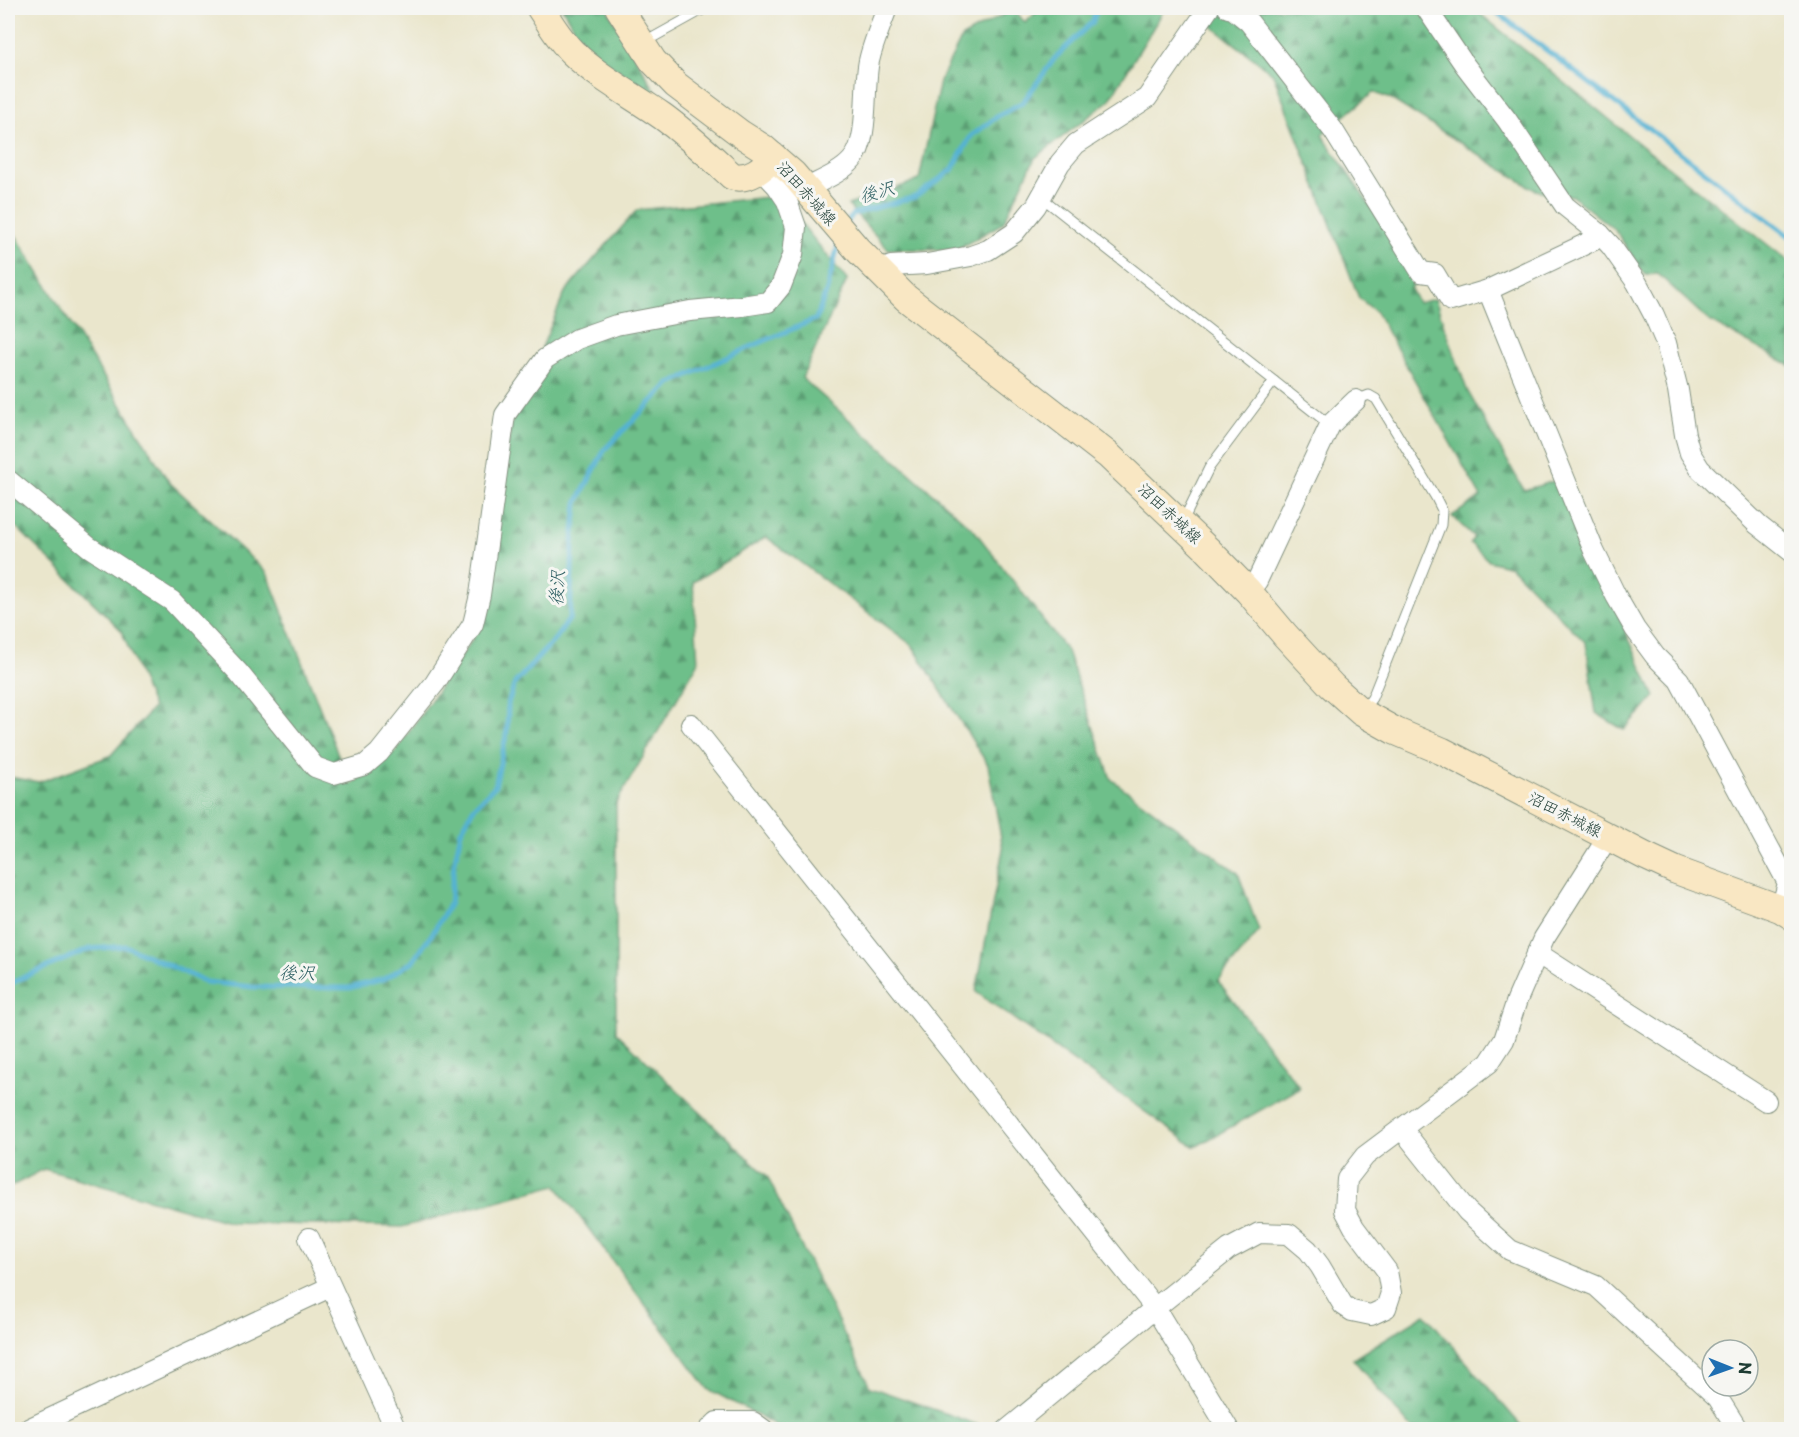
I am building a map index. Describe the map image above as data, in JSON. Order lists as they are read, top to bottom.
{
  "streets": {
    "main road": ["沼田赤城線"]
  },
  "water": ["後沢"],
  "north": "right"
}
